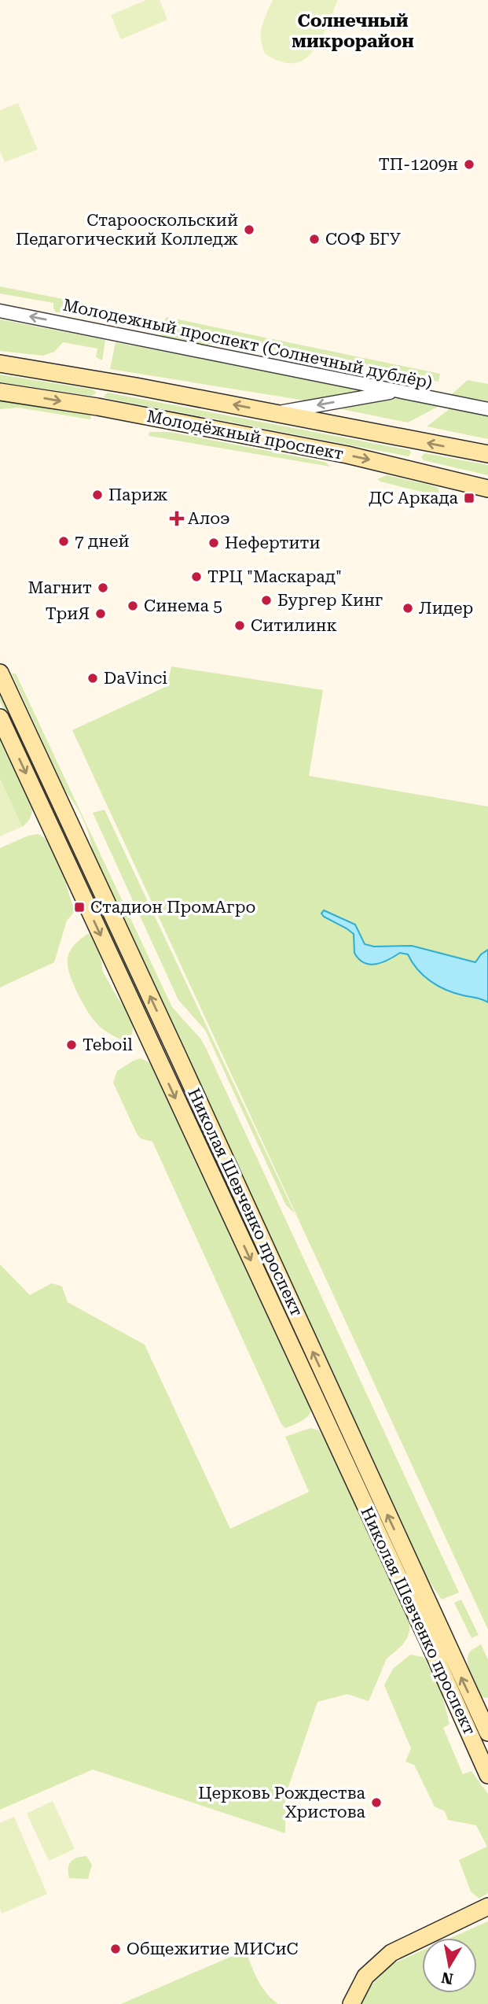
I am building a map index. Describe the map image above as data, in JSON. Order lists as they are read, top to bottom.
{
  "streets": {
    "main road": ["Молодёжный проспект", "Николая Шевченко проспект"],
    "street": ["Молодежный проспект (Солнечный дублёр)"]
  },
  "districts": ["Солнечный микрорайон"],
  "places": {
    "other": [
      "ТП-1209н",
      "Старооскольский Педагогический Колледж",
      "СОФ БГУ",
      "Париж",
      "7 дней",
      "Нефертити",
      "ТРЦ \"Маскарад\"",
      "Магнит",
      "Бургер Кинг",
      "Синема 5",
      "Лидер",
      "ТриЯ",
      "Ситилинк",
      "DaVinci",
      "Teboil",
      "Церковь Рождества Христова",
      "Общежитие МИСиС"
    ],
    "transit": ["ДС Аркада", "Стадион ПромАгро"],
    "health": ["Алоэ"]
  },
  "north": "bottom"
}
